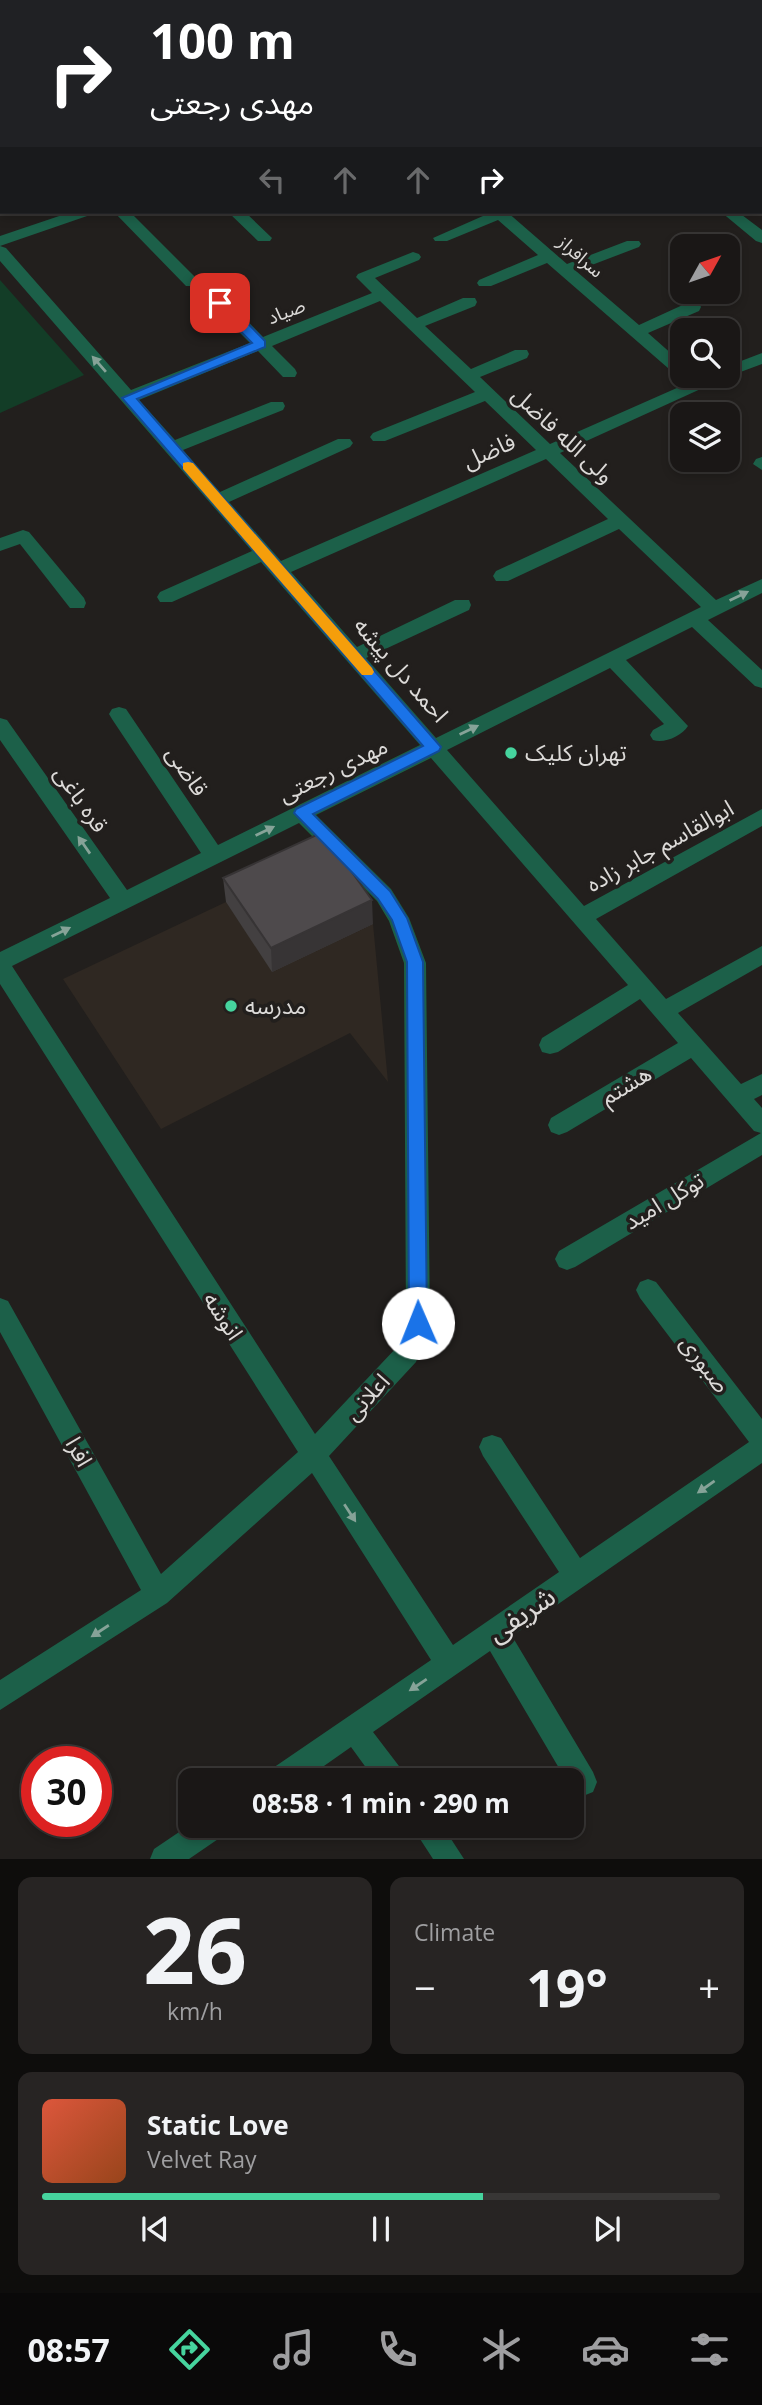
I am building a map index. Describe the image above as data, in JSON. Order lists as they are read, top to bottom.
{
  "streets": {
    "street": [
      "سرافراز",
      "صیاد",
      "ولی الله فاضل",
      "فاضل",
      "احمد دل پیشه",
      "مهدی رجعتی",
      "قاضی",
      "قره باغی",
      "ابوالقاسم جابر زاده",
      "هشتم",
      "توکل امید",
      "انوشه",
      "صبوری",
      "اعلانی",
      "افرا",
      "شریفی"
    ]
  },
  "crossings": [
    ["صیاد", "ولی الله فاضل"],
    ["صیاد", "احمد دل پیشه"],
    ["ولی الله فاضل", "فاضل"],
    ["ولی الله فاضل", "مهدی رجعتی"],
    ["فاضل", "احمد دل پیشه"],
    ["احمد دل پیشه", "مهدی رجعتی"],
    ["احمد دل پیشه", "ابوالقاسم جابر زاده"],
    ["احمد دل پیشه", "هشتم"],
    ["مهدی رجعتی", "قاضی"],
    ["مهدی رجعتی", "قره باغی"],
    ["مهدی رجعتی", "انوشه"],
    ["مهدی رجعتی", "اعلانی"],
    ["انوشه", "اعلانی"],
    ["انوشه", "شریفی"],
    ["اعلانی", "افرا"]
  ],
  "one_way": ["قره باغی", "شریفی"],
  "places": ["تهران کلیک", "مدرسه"],
  "north": "top right",
  "page": {
    "turn": ["100 m", "مهدی رجعتی"],
    "limit": "30",
    "trip": "08:58 · 1 min · 290 m",
    "tile": [
      ["26", "km/h"],
      "Climate"
    ],
    "heat": ["−", "19°", "+"],
    "song": ["Static Love", "Velvet Ray"],
    "tabs": "08:57"
  }
}
